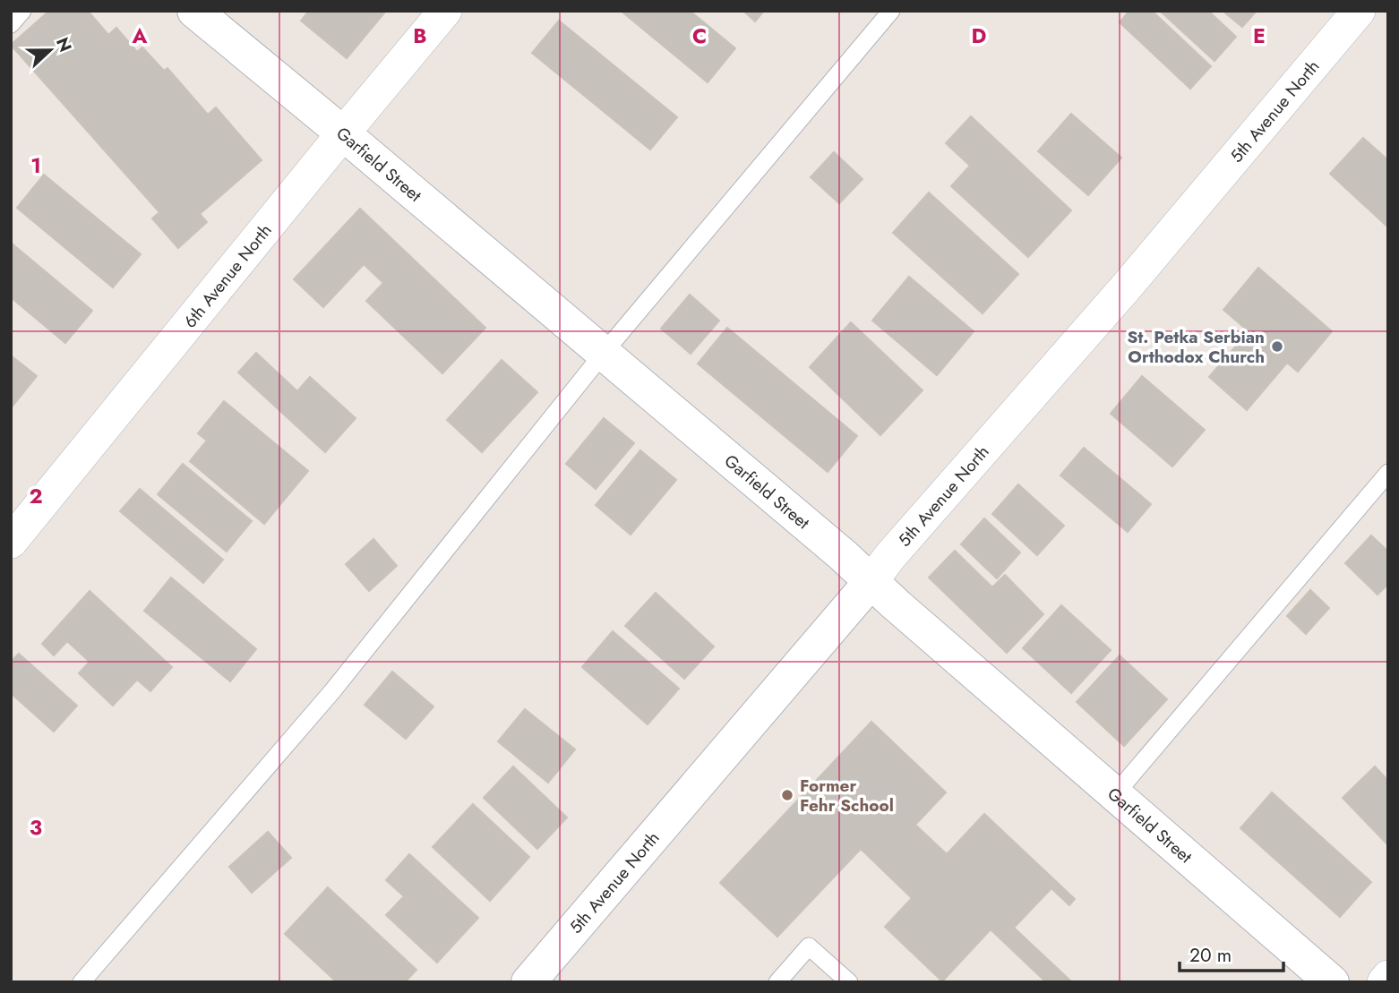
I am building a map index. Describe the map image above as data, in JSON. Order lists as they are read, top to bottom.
{
  "streets": {
    "street": ["5th Avenue North", "Garfield Street", "6th Avenue North"]
  },
  "crossings": [
    ["5th Avenue North", "Garfield Street"],
    ["Garfield Street", "6th Avenue North"]
  ],
  "places": ["St. Petka Serbian Orthodox Church", "Former Fehr School"],
  "scale_bar": "20 m",
  "north": "right",
  "grid": {
    "columns": [
      "A",
      "B",
      "C",
      "D",
      "E"
    ],
    "rows": ["1", "2", "3"]
  }
}
